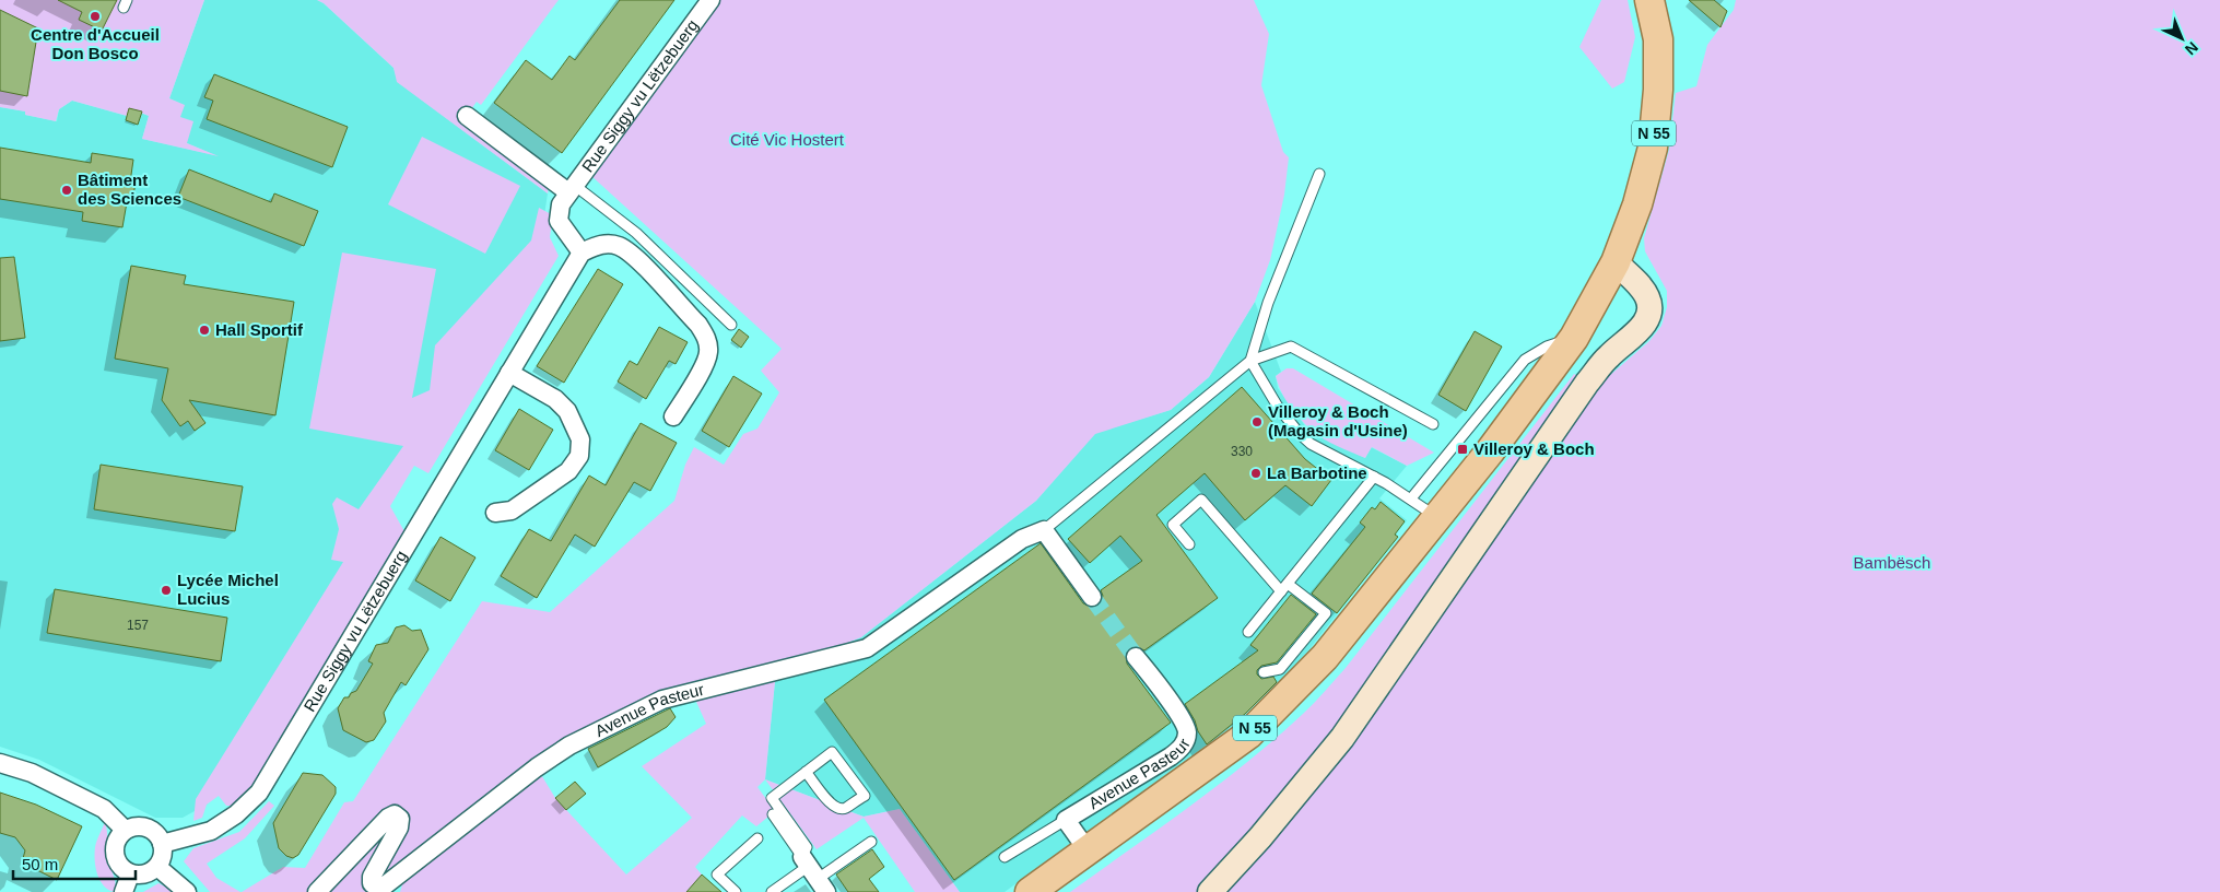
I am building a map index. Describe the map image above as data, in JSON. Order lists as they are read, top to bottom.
{
  "streets": {
    "main road": ["N 55"],
    "street": ["Rue Siggy vu Lëtzebuerg", "Avenue Pasteur"]
  },
  "parks": ["Cité Vic Hostert", "Bambësch"],
  "places": {
    "other": [
      "Centre d'Accueil Don Bosco",
      "Bâtiment des Sciences",
      "Hall Sportif",
      "Villeroy & Boch (Magasin d'Usine)",
      "La Barbotine",
      "Lycée Michel Lucius"
    ],
    "transit": ["Villeroy & Boch"]
  },
  "house_numbers": ["330", "157"],
  "scale_bar": "50 m",
  "north": "bottom right"
}
